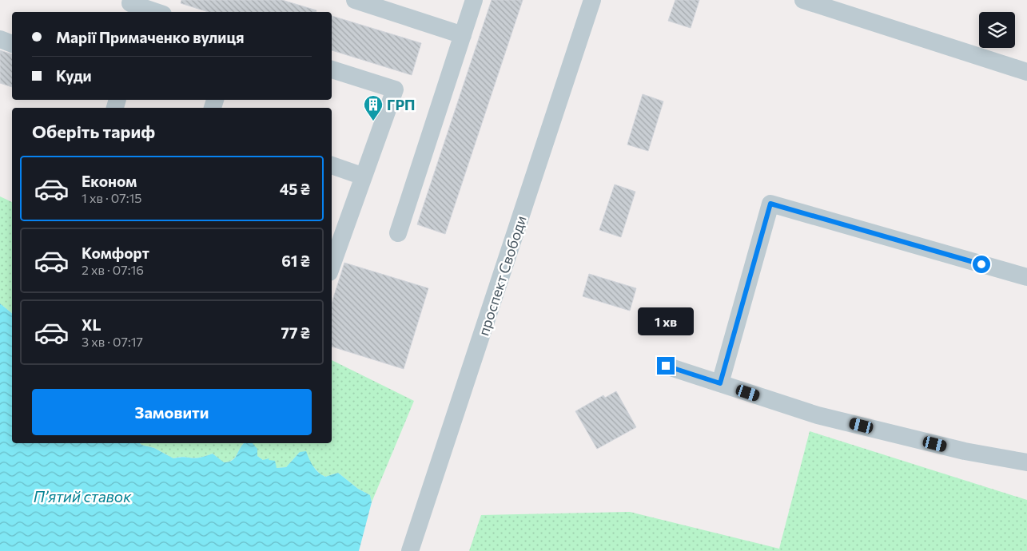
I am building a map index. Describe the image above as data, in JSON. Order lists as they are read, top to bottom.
{
  "streets": {
    "street": ["проспект Свободи"]
  },
  "water": ["П’ятий ставок"],
  "places": {
    "building": ["ГРП"]
  },
  "page": {
    "banner": ["Марії Примаченко вулиця", "Куди"],
    "heading": "Оберіть тариф",
    "list": [
      {
        "name": "Економ",
        "note": "1 хв · 07:15",
        "value": "45 ₴"
      },
      {
        "name": "Комфорт",
        "note": "2 хв · 07:16",
        "value": "61 ₴"
      },
      {
        "name": "XL",
        "note": "3 хв · 07:17",
        "value": "77 ₴"
      }
    ],
    "bubble": "1 хв",
    "buttons": "Замовити"
  }
}
